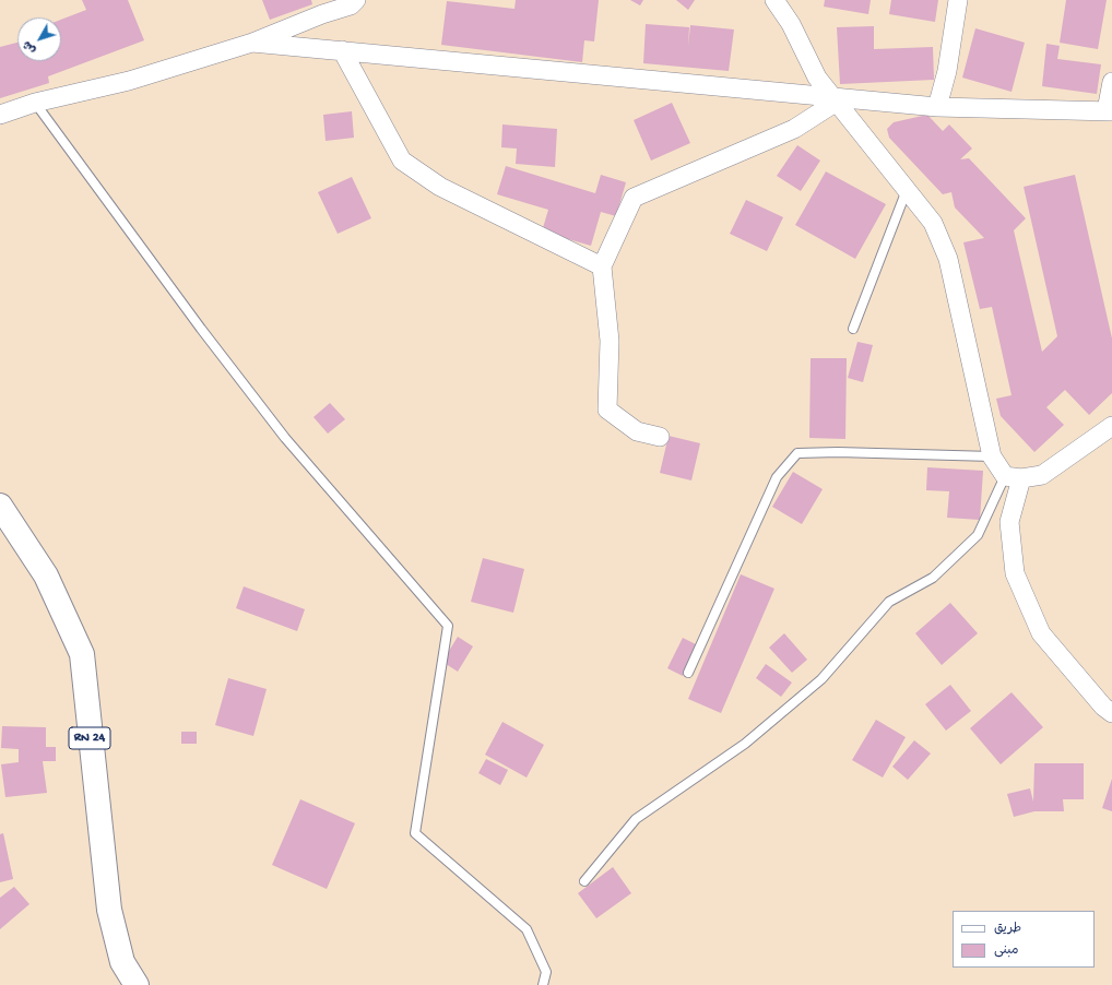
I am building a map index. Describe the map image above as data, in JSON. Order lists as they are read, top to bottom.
{
  "streets": {
    "main road": ["RN 24"]
  },
  "legend": ["طريق", "مبنى"],
  "north": "bottom left"
}
